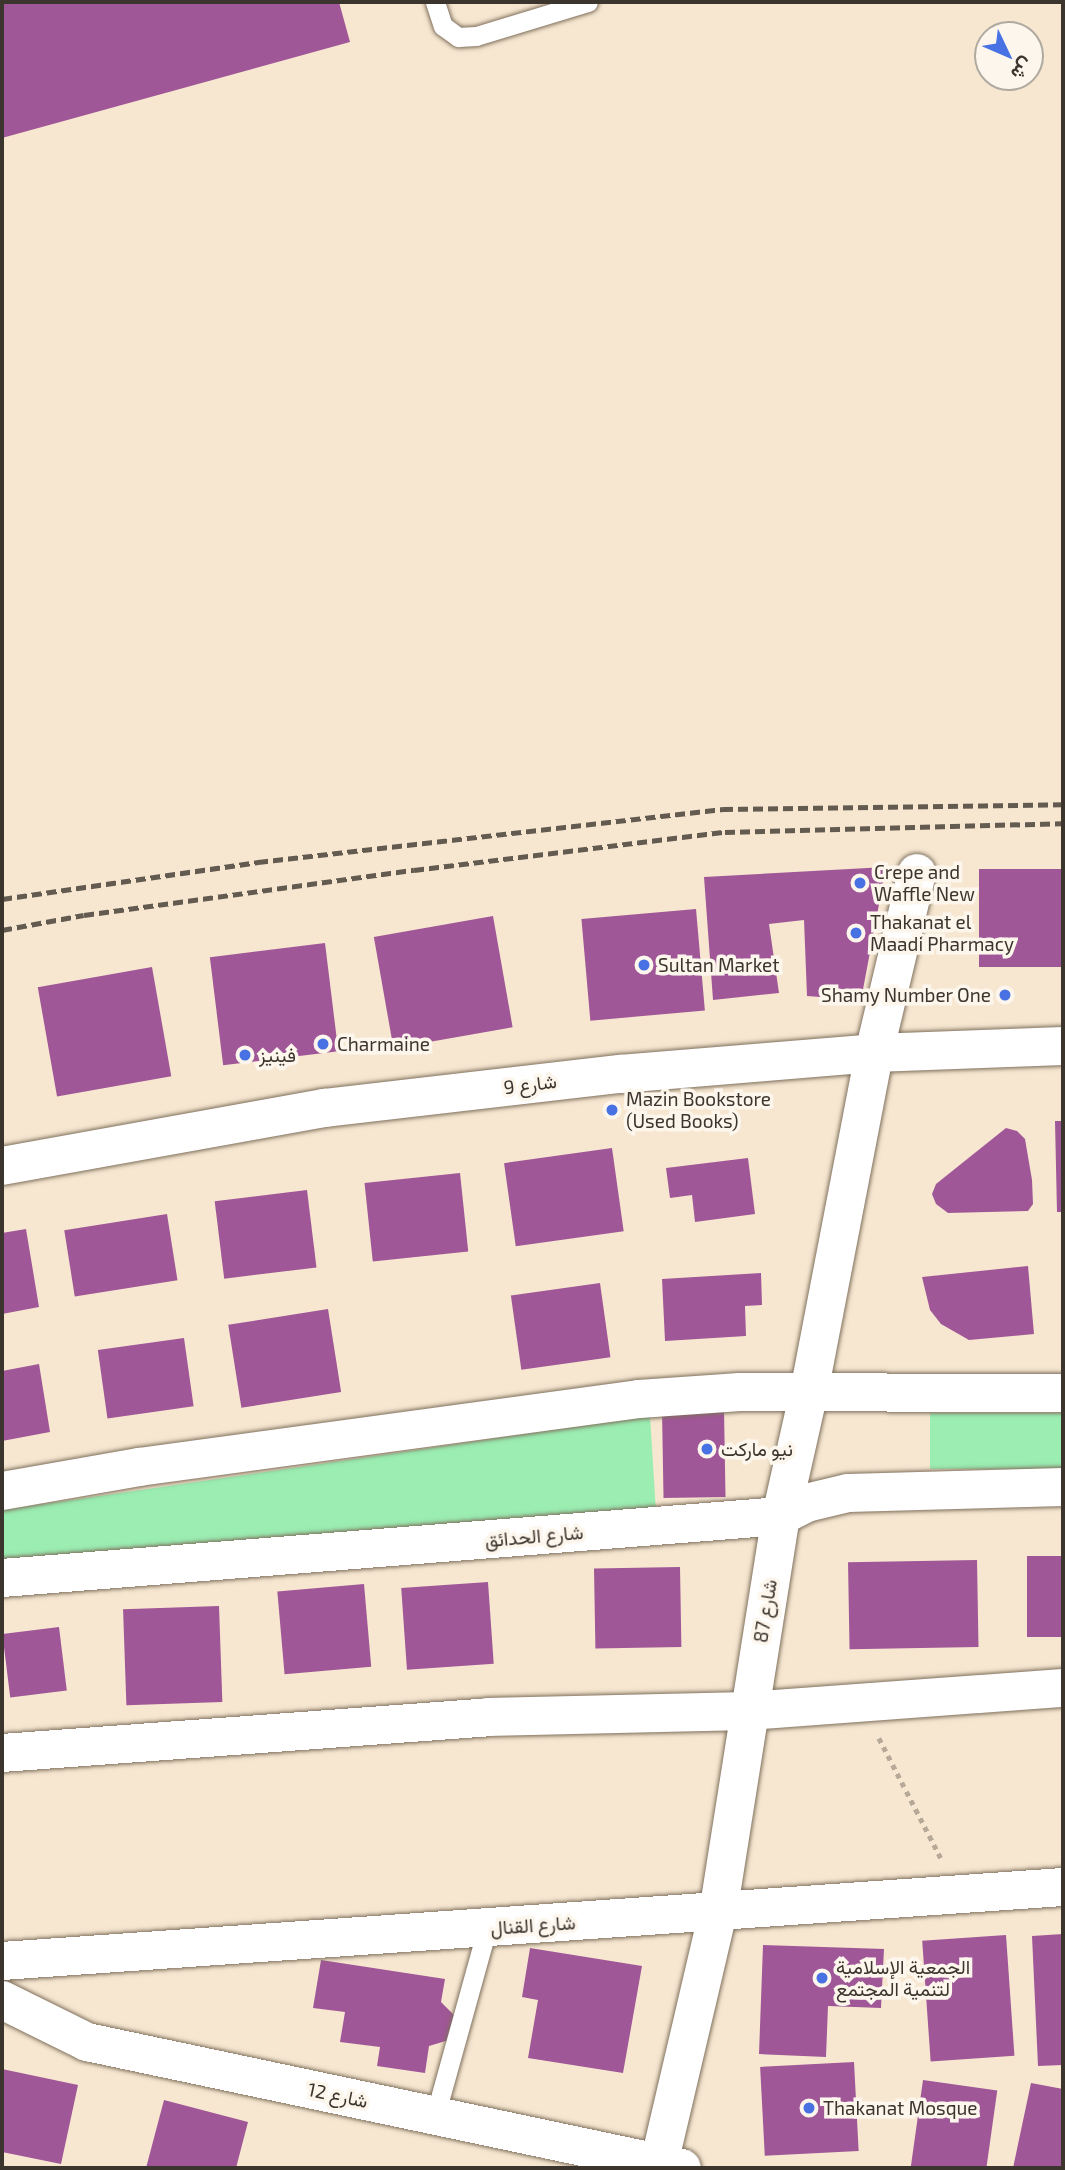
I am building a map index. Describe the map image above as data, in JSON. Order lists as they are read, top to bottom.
{
  "streets": {
    "street": [
      "شارع 9",
      "شارع الحدائق",
      "شارع 87",
      "شارع القنال",
      "شارع 12"
    ]
  },
  "crossings": [
    ["شارع 9", "شارع 87"],
    ["شارع الحدائق", "شارع 87"],
    ["شارع 87", "شارع القنال"],
    ["شارع 87", "شارع 12"]
  ],
  "places": [
    "Crepe and Waffle New",
    "Thakanat el Maadi Pharmacy",
    "Sultan Market",
    "Shamy Number One",
    "Charmaine",
    "فينيز",
    "Mazin Bookstore (Used Books)",
    "نيو ماركت",
    "الجمعية الإسلامية لتنمية المجتمع",
    "Thakanat Mosque"
  ],
  "north": "bottom right"
}
